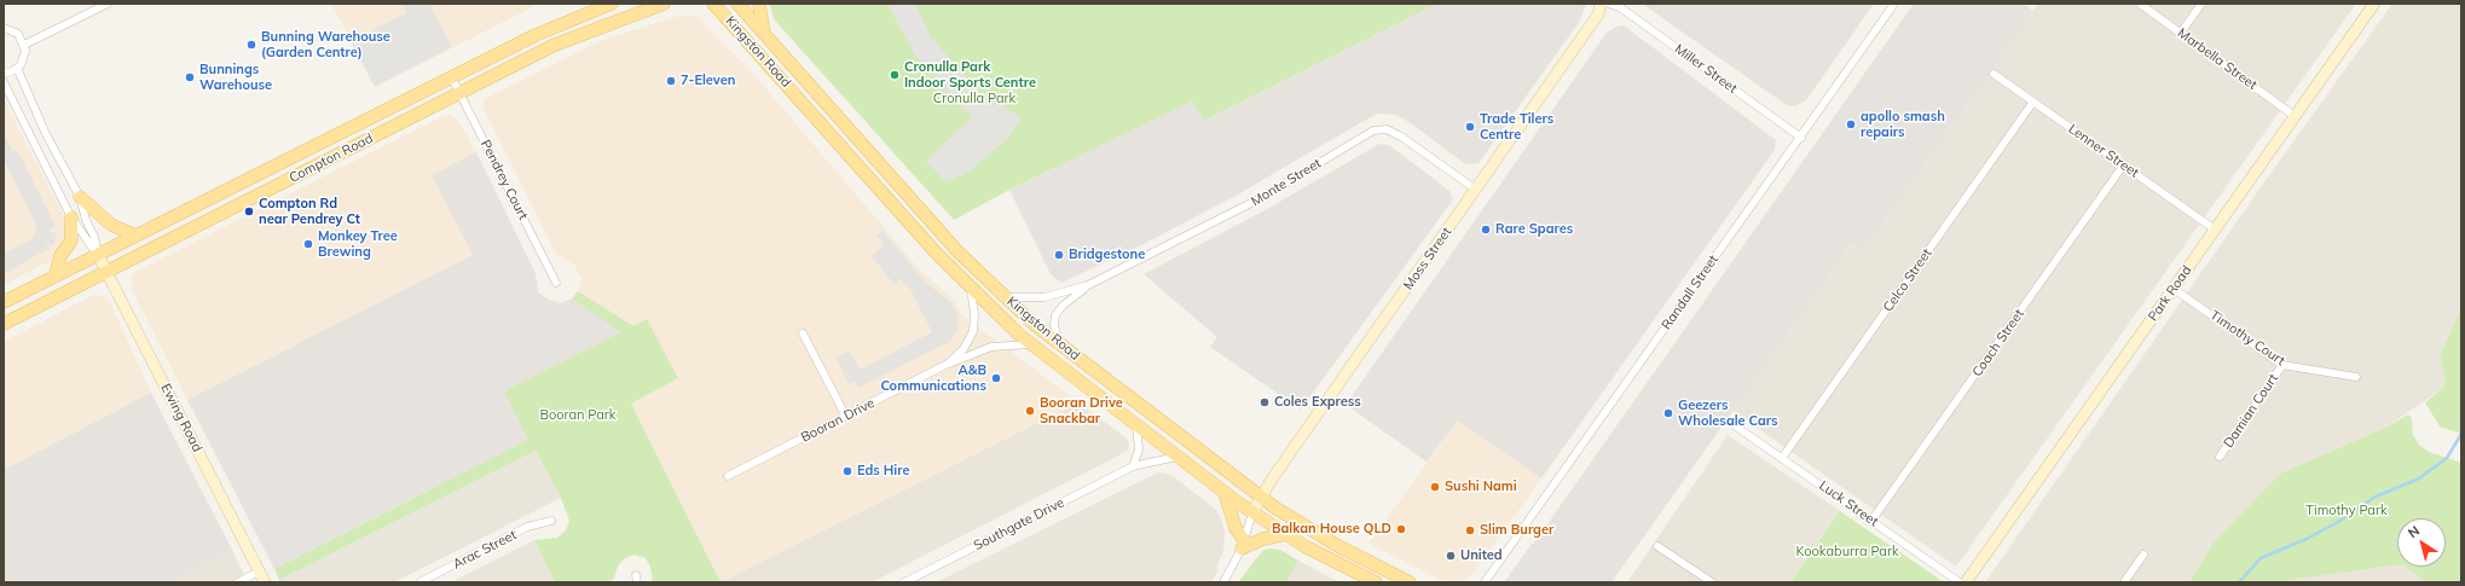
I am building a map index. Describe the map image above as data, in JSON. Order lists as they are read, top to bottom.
{
  "streets": {
    "main road": ["Kingston Road", "Compton Road"],
    "street": [
      "Marbella Street",
      "Miller Street",
      "Lenner Street",
      "Pendrey Court",
      "Monte Street",
      "Moss Street",
      "Celco Street",
      "Randall Street",
      "Park Road",
      "Timothy Court",
      "Coach Street",
      "Damian Court",
      "Ewing Road",
      "Booran Drive",
      "Luck Street",
      "Southgate Drive",
      "Arac Street"
    ]
  },
  "crossings": [
    ["Kingston Road", "Monte Street"],
    ["Kingston Road", "Moss Street"],
    ["Kingston Road", "Booran Drive"],
    ["Kingston Road", "Southgate Drive"],
    ["Marbella Street", "Park Road"],
    ["Miller Street", "Randall Street"],
    ["Lenner Street", "Celco Street"],
    ["Lenner Street", "Park Road"],
    ["Lenner Street", "Coach Street"],
    ["Compton Road", "Pendrey Court"],
    ["Compton Road", "Ewing Road"],
    ["Monte Street", "Moss Street"],
    ["Celco Street", "Luck Street"],
    ["Park Road", "Timothy Court"],
    ["Timothy Court", "Damian Court"],
    ["Coach Street", "Luck Street"]
  ],
  "parks": [
    "Cronulla Park",
    "Booran Park",
    "Timothy Park",
    "Kookaburra Park"
  ],
  "places": [
    "Bunning Warehouse (Garden Centre)",
    "Cronulla Park Indoor Sports Centre",
    "Bunnings Warehouse",
    "7-Eleven",
    "apollo smash repairs",
    "Trade Tilers Centre",
    "Compton Rd near Pendrey Ct",
    "Rare Spares",
    "Monkey Tree Brewing",
    "Bridgestone",
    "A&B Communications",
    "Coles Express",
    "Booran Drive Snackbar",
    "Geezers Wholesale Cars",
    "Eds Hire",
    "Sushi Nami",
    "Balkan House QLD",
    "Slim Burger",
    "United"
  ],
  "north": "top left"
}
